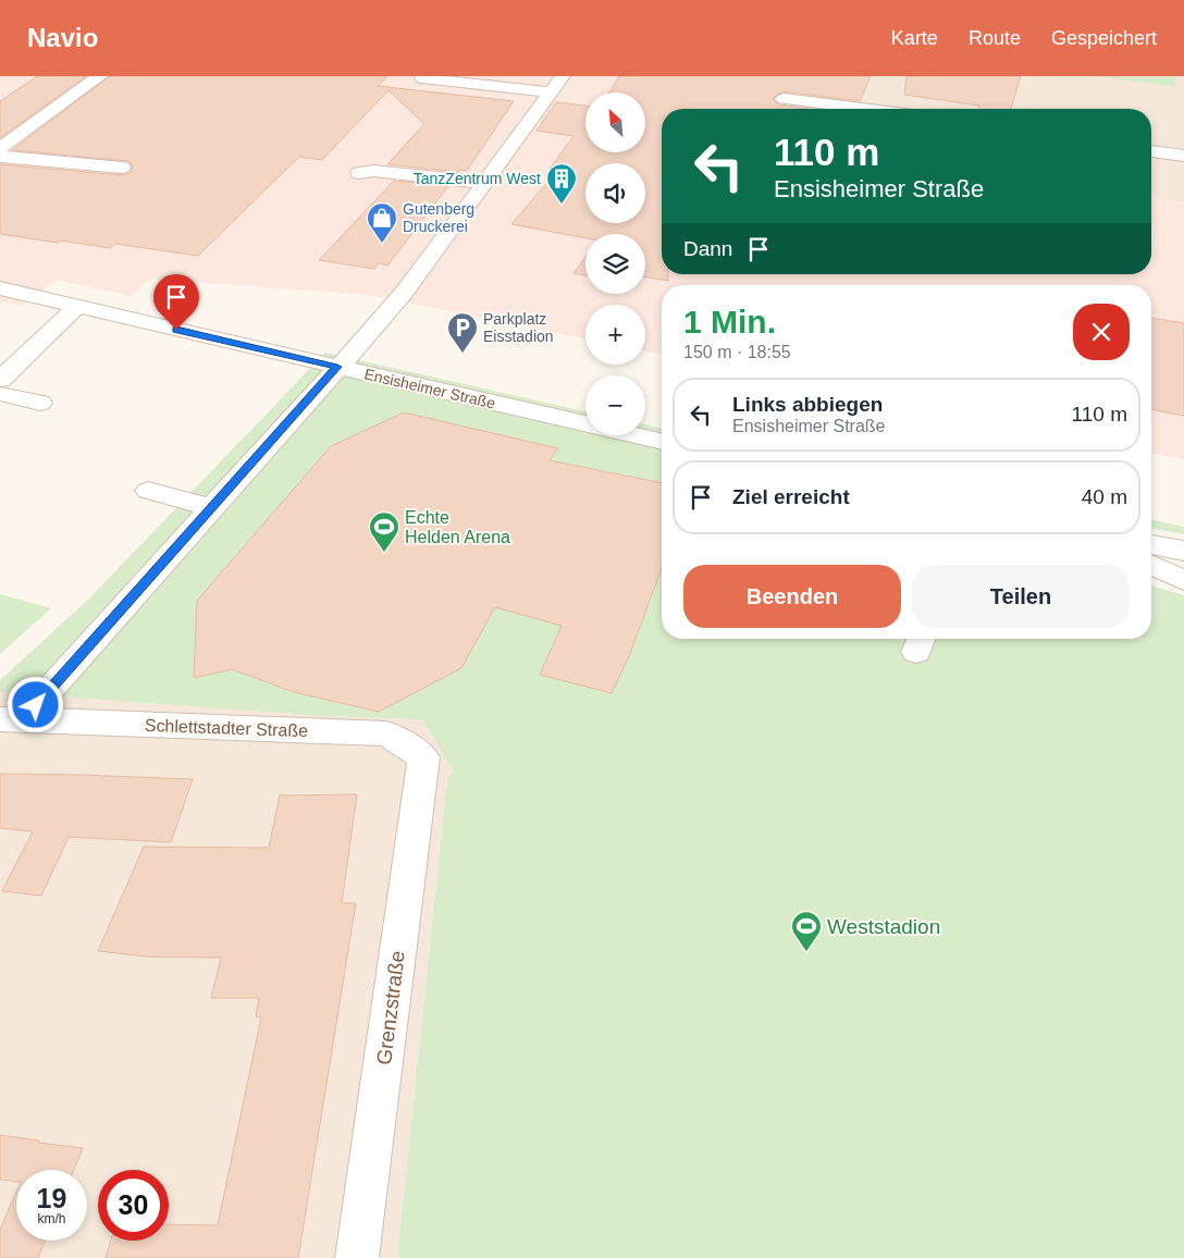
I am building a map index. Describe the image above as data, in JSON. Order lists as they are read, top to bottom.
{
  "streets": {
    "street": ["Ensisheimer Straße", "Schlettstadter Straße", "Grenzstraße"]
  },
  "crossings": [
    ["Ensisheimer Straße", "Schlettstadter Straße"],
    ["Schlettstadter Straße", "Grenzstraße"]
  ],
  "places": {
    "building": ["TanzZentrum West"],
    "shop": ["Gutenberg Druckerei"],
    "parking": ["Parkplatz Eisstadion"],
    "sports": ["Echte Helden Arena", "Weststadion"]
  },
  "north": "top left",
  "page": {
    "header": "Navio",
    "nav": ["Karte", "Route", "Gespeichert"],
    "map_buttons": ["+", "−"],
    "turn": ["110 m", "Ensisheimer Straße"],
    "then": "Dann",
    "heading": ["1 Min.", "150 m · 18:55"],
    "list": [
      {
        "name": "Links abbiegen",
        "note": "Ensisheimer Straße",
        "value": "110 m"
      },
      {
        "name": "Ziel erreicht",
        "value": "40 m"
      }
    ],
    "buttons": ["Beenden", "Teilen"],
    "speed": "19 km/h",
    "limit": "30"
  }
}
